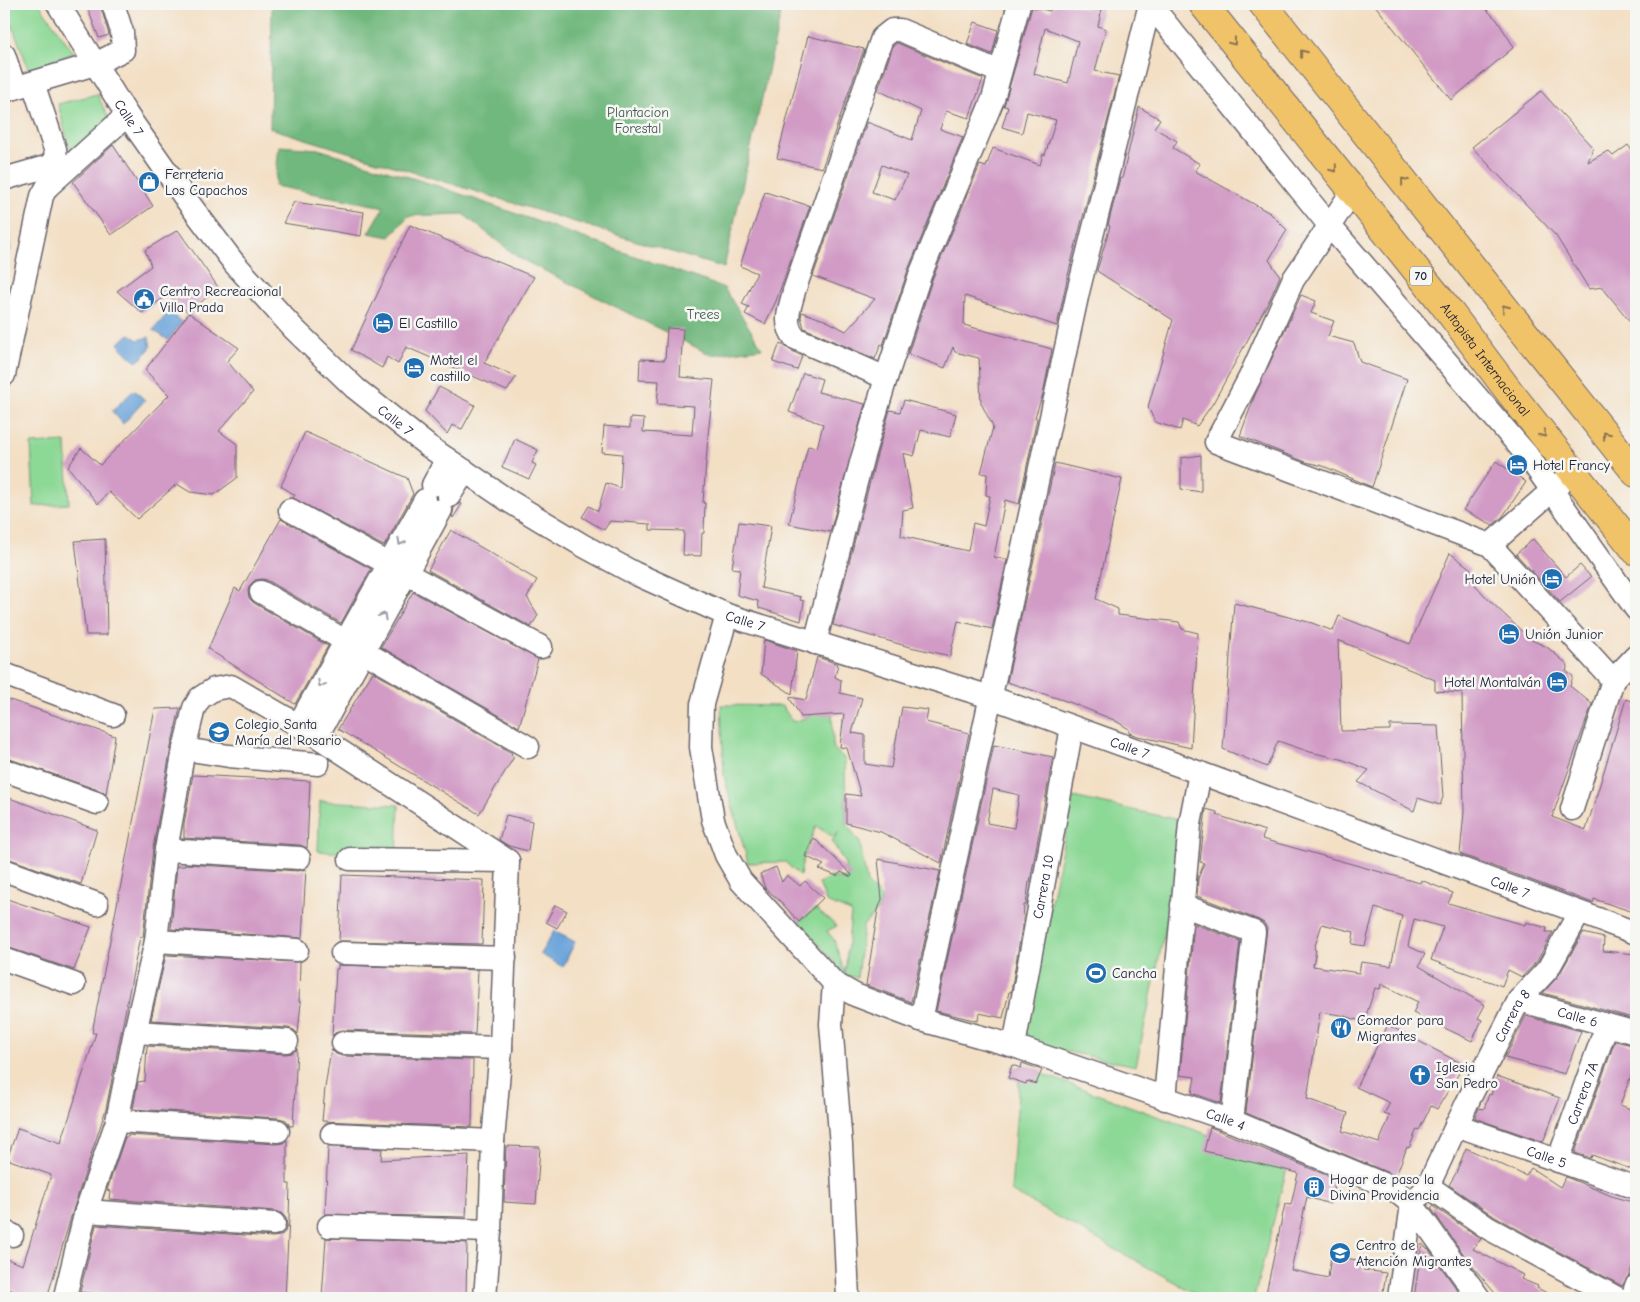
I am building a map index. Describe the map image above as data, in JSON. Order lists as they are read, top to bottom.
{
  "streets": {
    "highway": ["70", "Autopista Internacional"],
    "street": [
      "Calle 7",
      "Carrera 10",
      "Carrera 8",
      "Calle 6",
      "Carrera 7A",
      "Calle 4",
      "Calle 5"
    ]
  },
  "crossings": [
    ["Calle 7", "Carrera 10"],
    ["Calle 7", "Carrera 8"],
    ["Calle 7", "Calle 4"],
    ["Carrera 10", "Calle 4"],
    ["Carrera 8", "Calle 6"],
    ["Carrera 8", "Calle 4"],
    ["Carrera 8", "Calle 5"],
    ["Calle 6", "Carrera 7A"],
    ["Carrera 7A", "Calle 5"]
  ],
  "parks": ["Plantacion Forestal", "Trees"],
  "places": {
    "shop": ["Ferreteria Los Capachos"],
    "public building": ["Centro Recreacional Villa Prada"],
    "hotel": [
      "El Castillo",
      "Motel el castillo",
      "Hotel Francy",
      "Hotel Unión",
      "Unión Junior",
      "Hotel Montalván"
    ],
    "school or university": ["Colegio Santa María del Rosario", "Centro de Atención Migrantes"],
    "sports": ["Cancha"],
    "restaurant": ["Comedor para Migrantes"],
    "church": ["Iglesia San Pedro"],
    "building": ["Hogar de paso la Divina Providencia"]
  }
}
